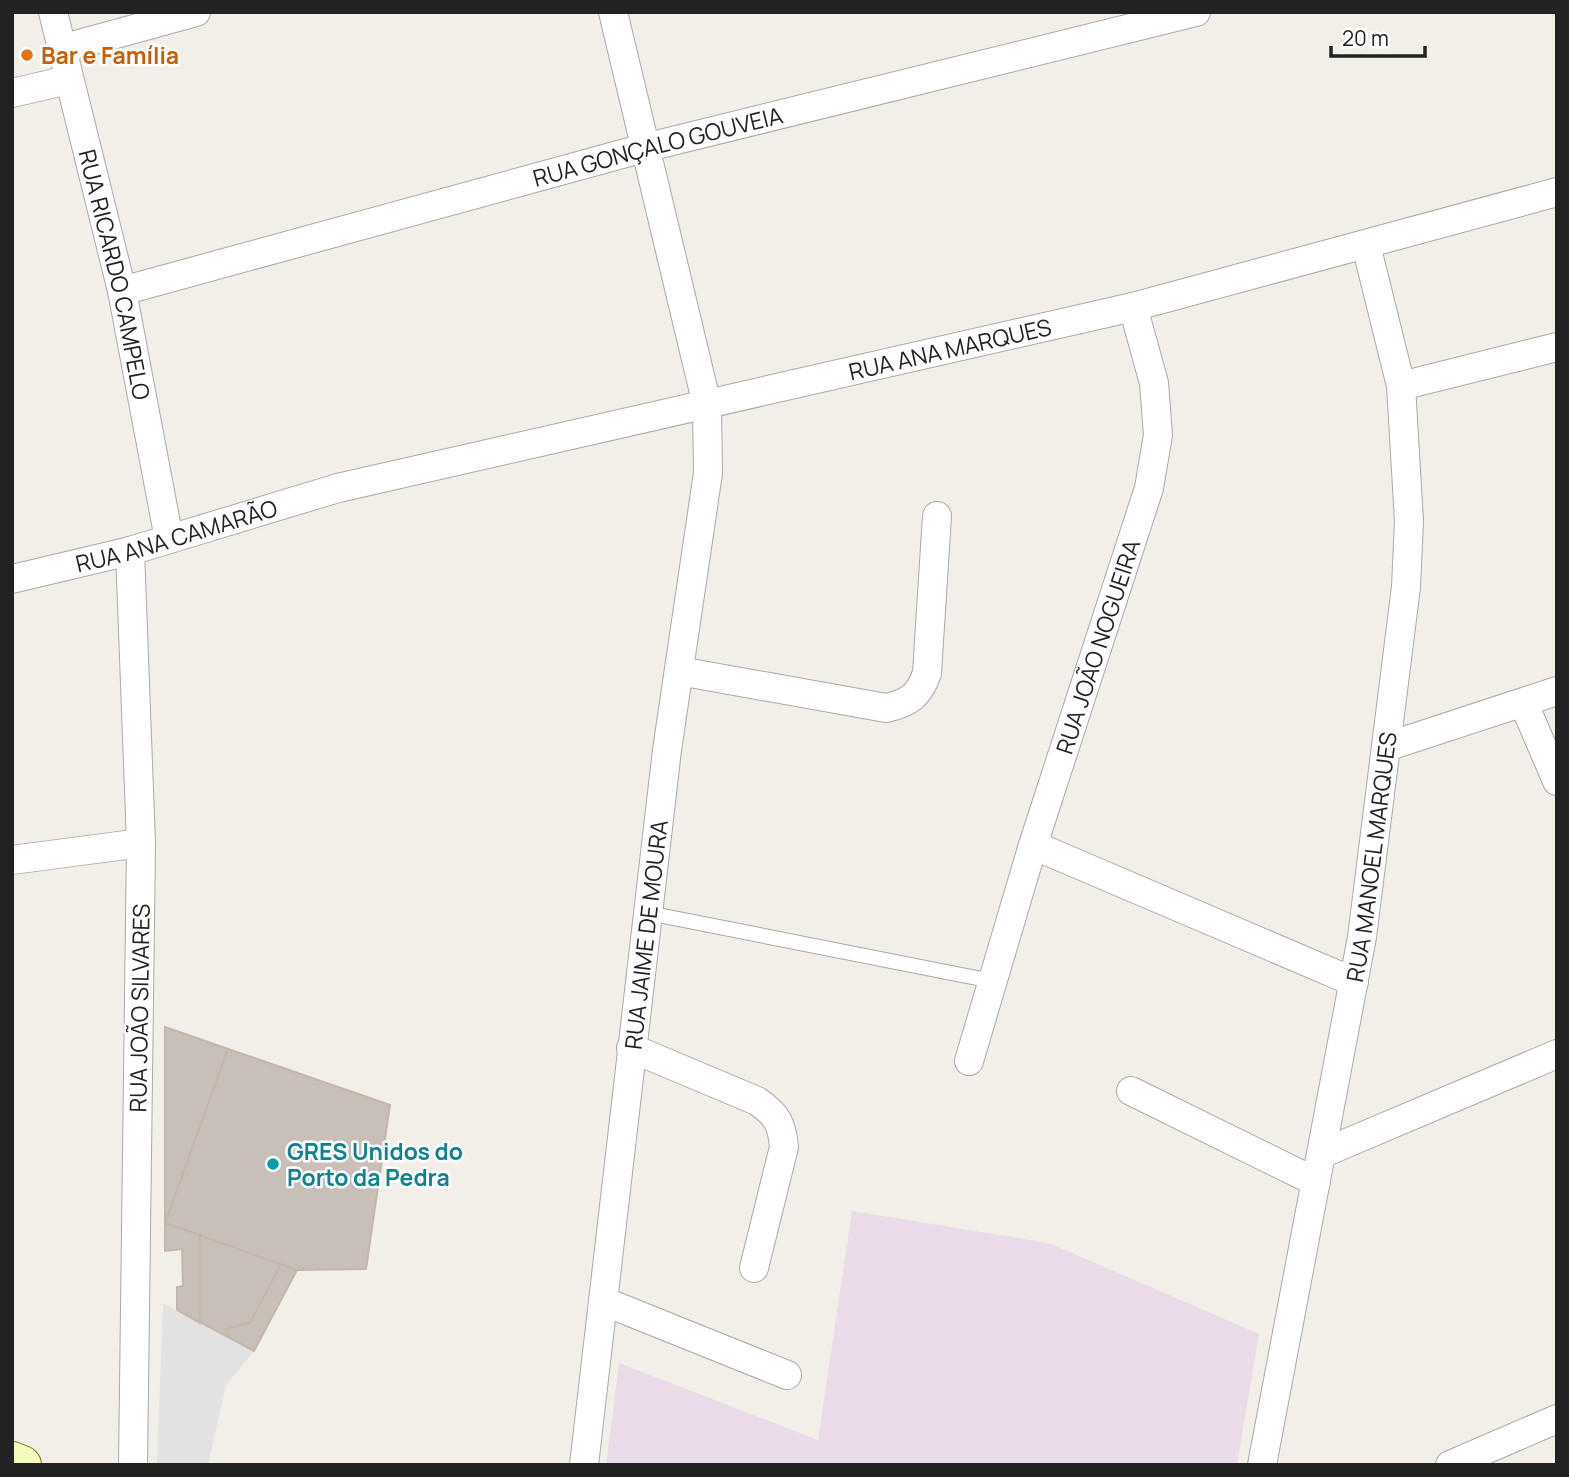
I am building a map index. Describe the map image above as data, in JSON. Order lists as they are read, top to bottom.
{
  "streets": {
    "street": [
      "RUA GONÇALO GOUVEIA",
      "RUA RICARDO CAMPELO",
      "RUA ANA MARQUES",
      "RUA ANA CAMARÃO",
      "RUA JOÃO NOGUEIRA",
      "RUA MANOEL MARQUES",
      "RUA JAIME DE MOURA",
      "RUA JOÃO SILVARES"
    ]
  },
  "crossings": [
    ["RUA GONÇALO GOUVEIA", "RUA RICARDO CAMPELO"],
    ["RUA GONÇALO GOUVEIA", "RUA JAIME DE MOURA"],
    ["RUA RICARDO CAMPELO", "RUA ANA CAMARÃO"],
    ["RUA ANA MARQUES", "RUA ANA CAMARÃO"],
    ["RUA ANA MARQUES", "RUA JOÃO NOGUEIRA"],
    ["RUA ANA MARQUES", "RUA MANOEL MARQUES"],
    ["RUA ANA MARQUES", "RUA JAIME DE MOURA"],
    ["RUA ANA CAMARÃO", "RUA JOÃO SILVARES"]
  ],
  "places": ["Bar e Família", "GRES Unidos do Porto da Pedra"],
  "scale_bar": "20 m"
}
